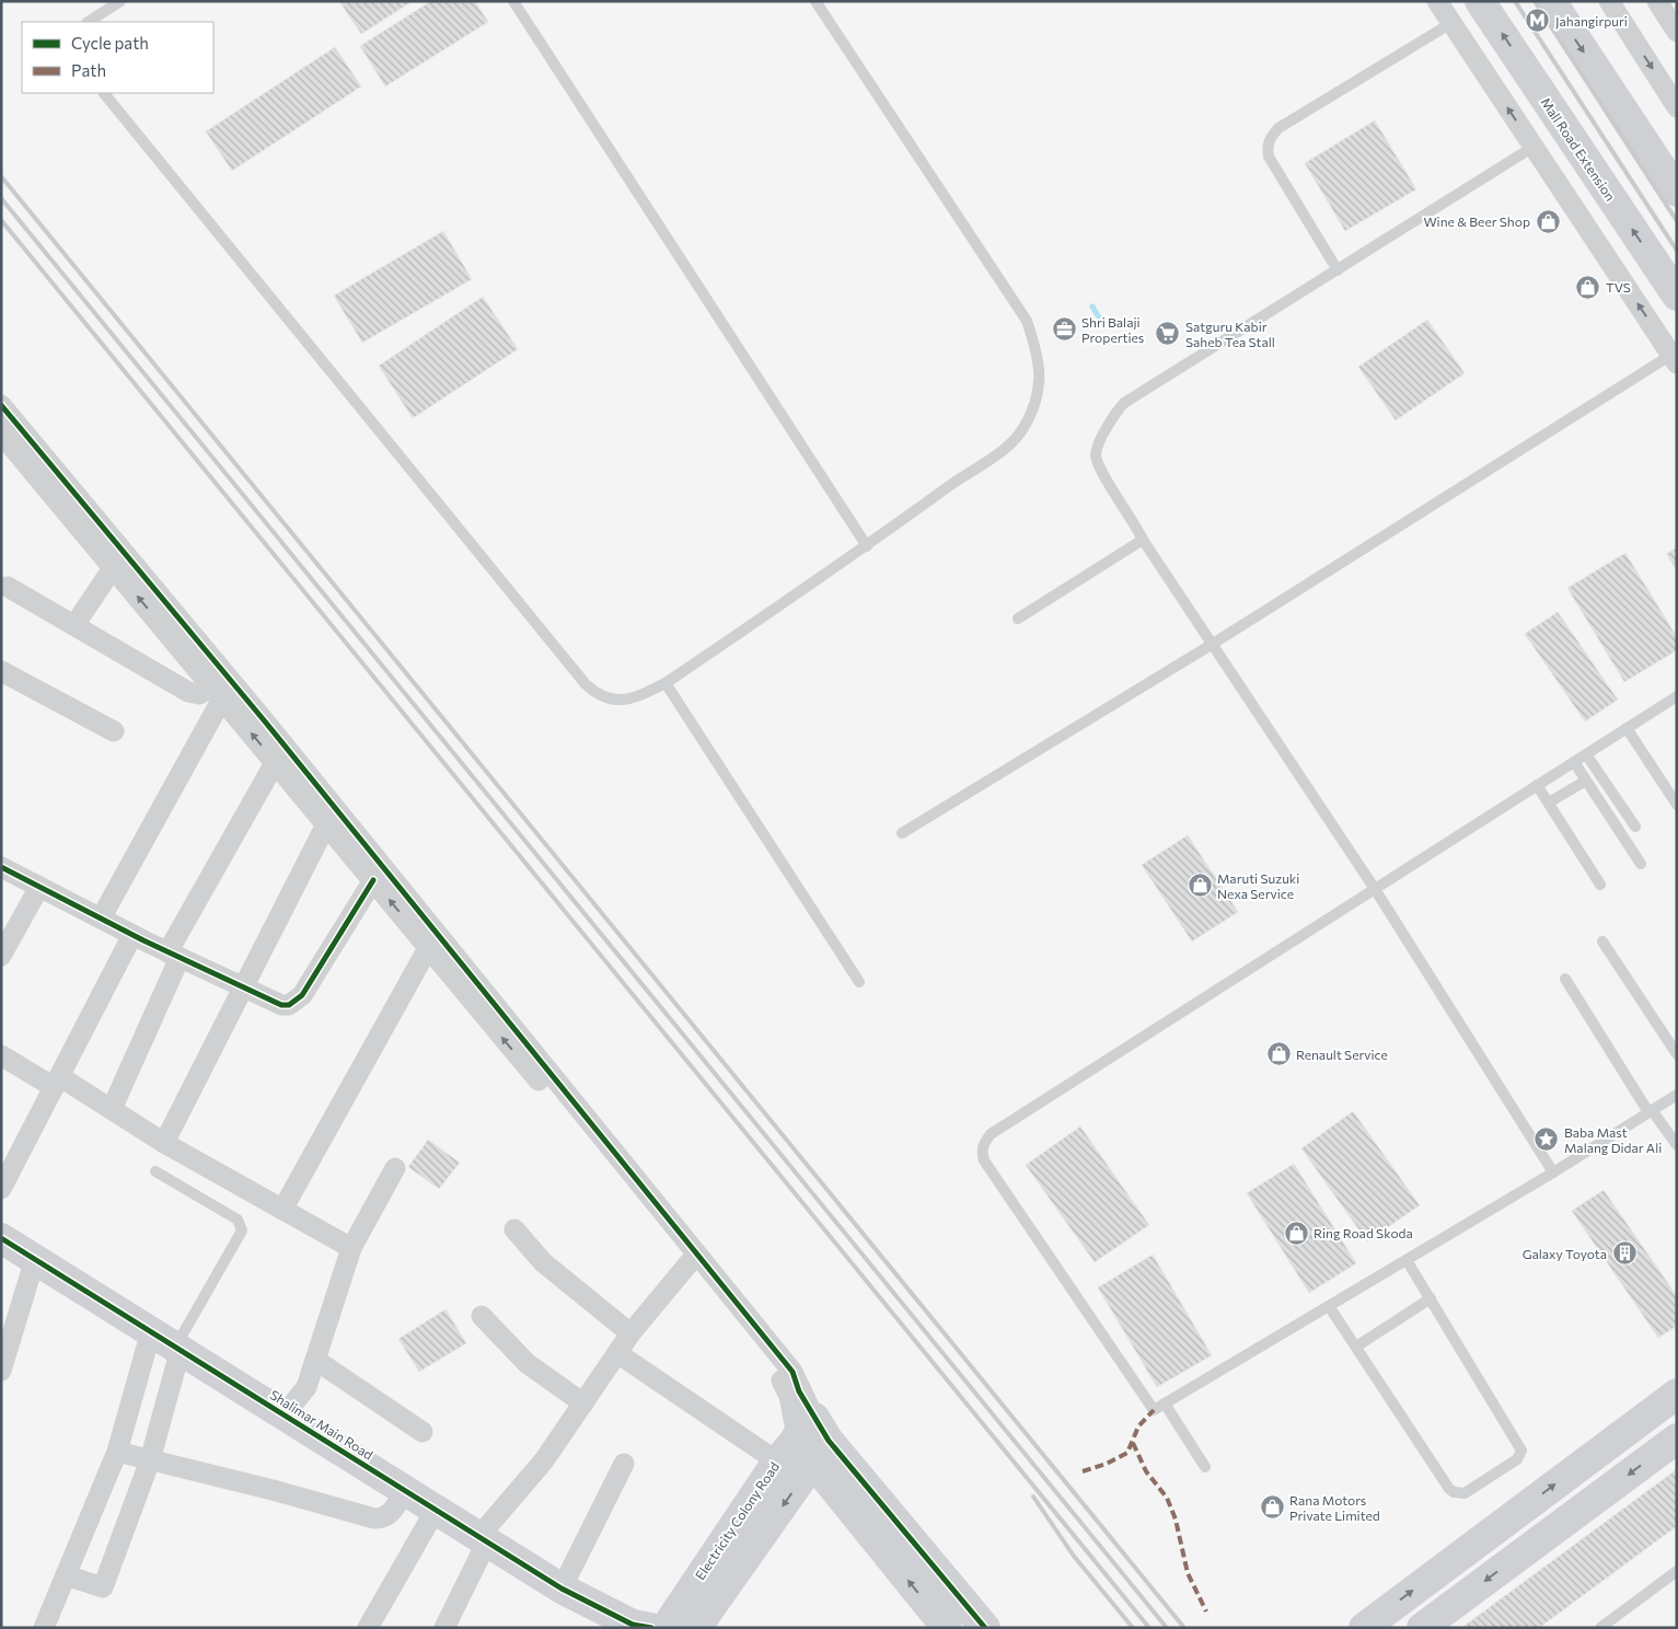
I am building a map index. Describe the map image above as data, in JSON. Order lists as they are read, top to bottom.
{
  "streets": {
    "street": ["Mall Road Extension", "Shalimar Main Road", "Electricity Colony Road"]
  },
  "places": {
    "metro station": ["Jahangirpuri"],
    "shop": [
      "Wine & Beer Shop",
      "TVS",
      "Maruti Suzuki Nexa Service",
      "Renault Service",
      "Ring Road Skoda",
      "Rana Motors Private Limited"
    ],
    "office": ["Shri Balaji Properties"],
    "supermarket": ["Satguru Kabir Saheb Tea Stall"],
    "place": ["Baba Mast Malang Didar Ali"],
    "building": ["Galaxy Toyota"]
  },
  "legend": ["Cycle path", "Path"]
}
